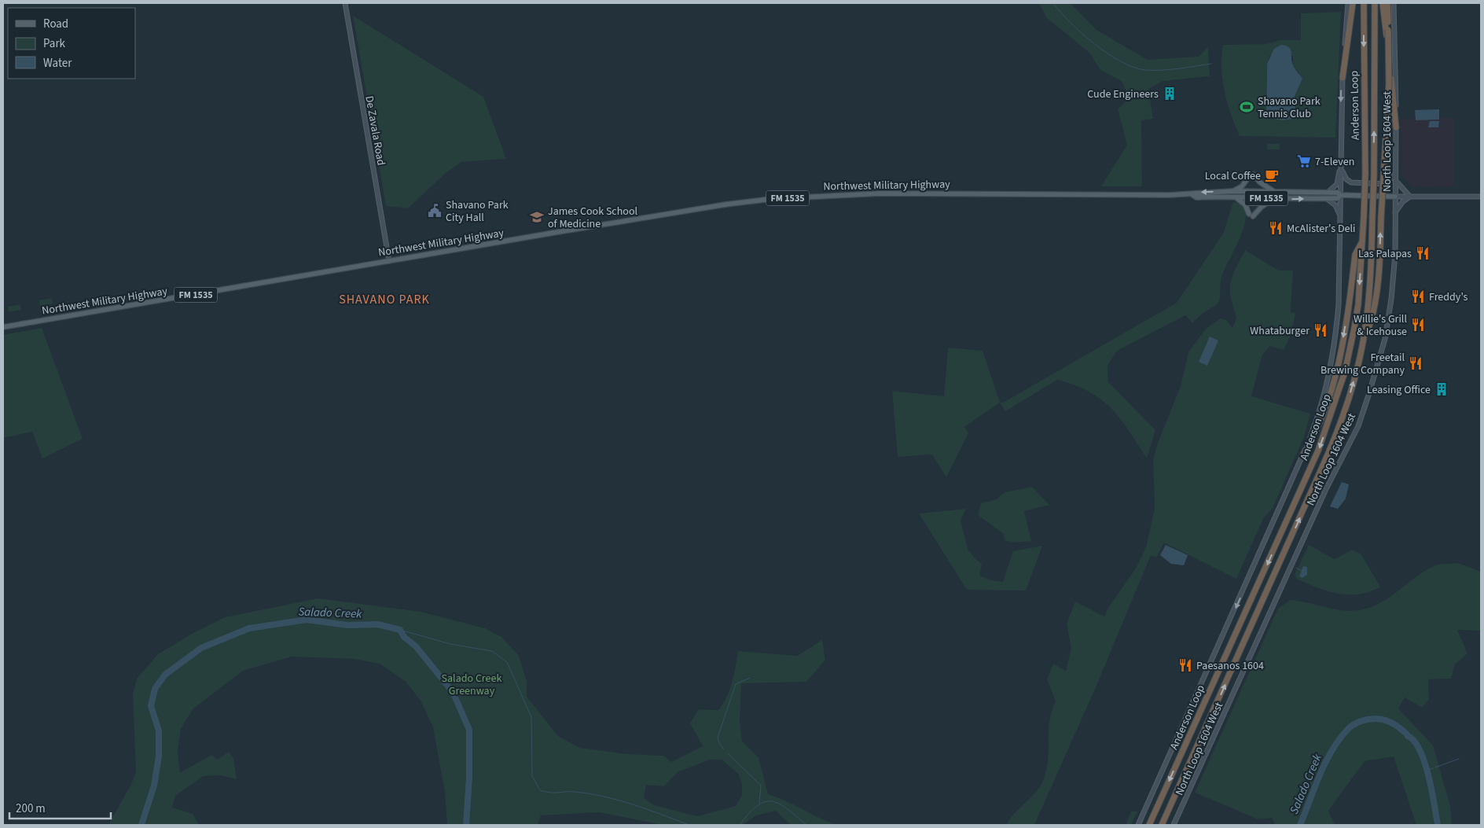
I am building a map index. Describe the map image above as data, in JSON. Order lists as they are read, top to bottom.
{
  "streets": {
    "highway": ["Anderson Loop"],
    "main road": [
      "De Zavala Road",
      "North Loop 1604 West",
      "Northwest Military Highway",
      "FM 1535"
    ]
  },
  "crossings": [
    ["De Zavala Road", "Northwest Military Highway"],
    ["North Loop 1604 West", "Northwest Military Highway"]
  ],
  "districts": ["SHAVANO PARK"],
  "water": ["Salado Creek"],
  "parks": ["Salado Creek Greenway"],
  "places": {
    "building": ["Cude Engineers", "Leasing Office"],
    "sports": ["Shavano Park Tennis Club"],
    "supermarket": ["7-Eleven"],
    "cafe": ["Local Coffee"],
    "public building": ["Shavano Park City Hall"],
    "school or university": ["James Cook School of Medicine"],
    "restaurant": [
      "McAlister's Deli",
      "Las Palapas",
      "Freddy's",
      "Willie's Grill & Icehouse",
      "Whataburger",
      "Freetail Brewing Company",
      "Paesanos 1604"
    ]
  },
  "legend": ["Road", "Park", "Water"],
  "scale_bar": "200 m"
}
